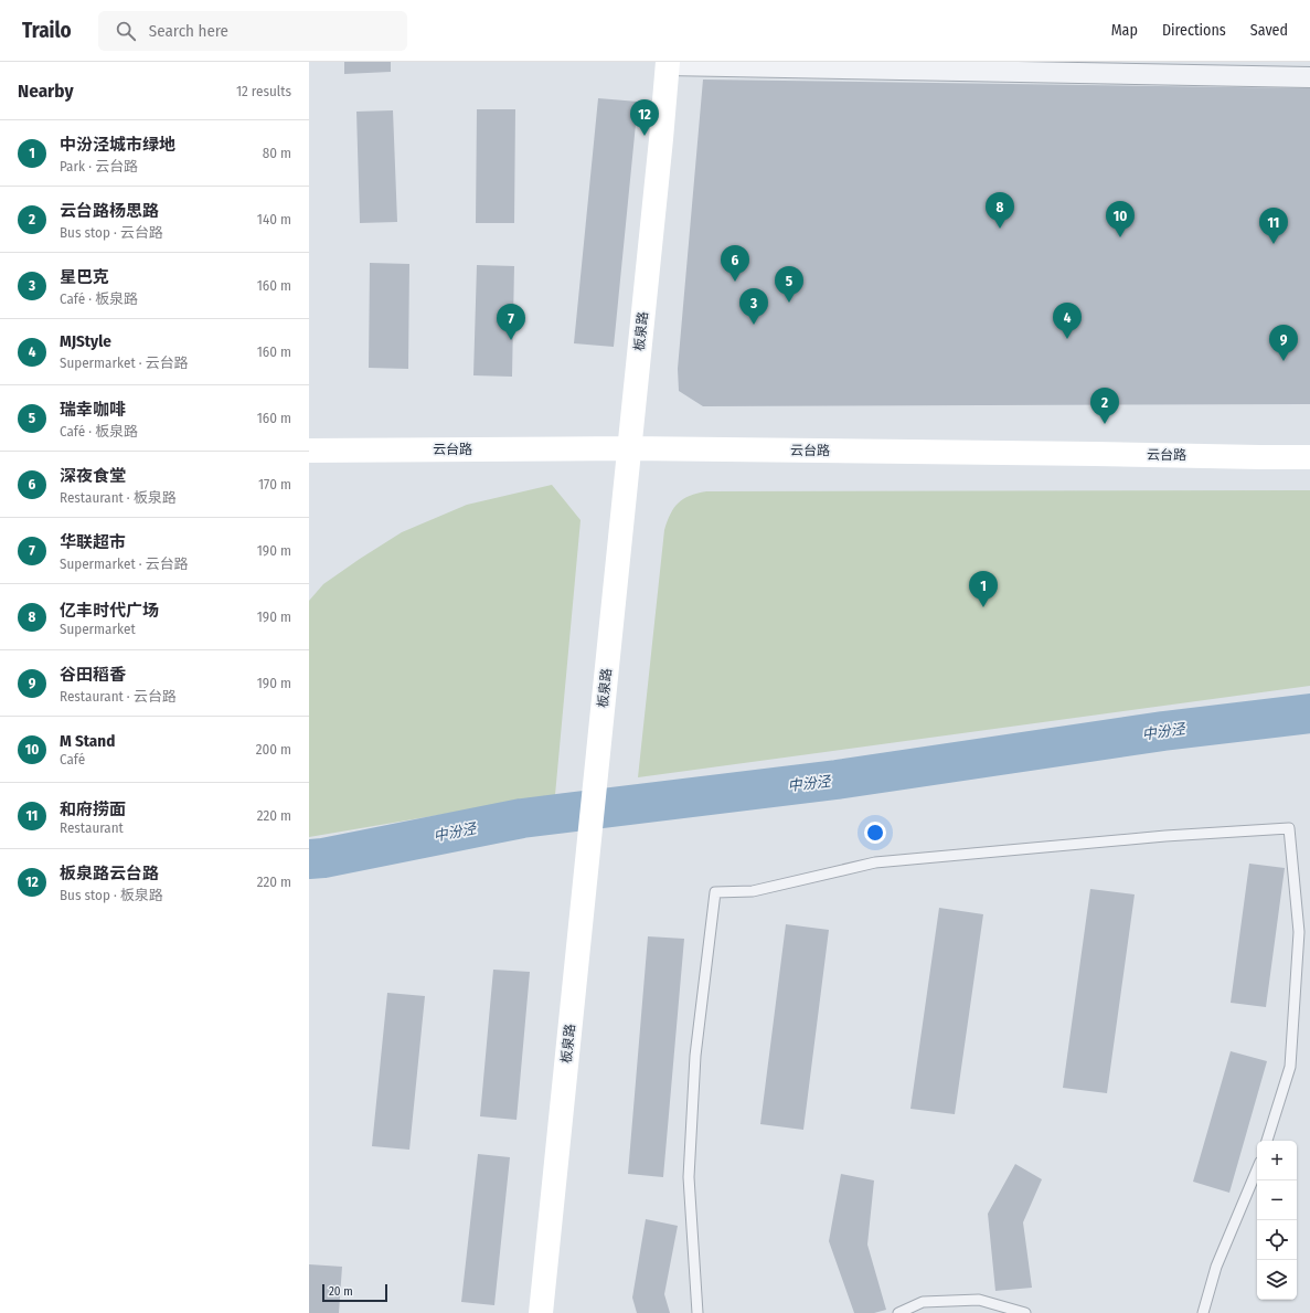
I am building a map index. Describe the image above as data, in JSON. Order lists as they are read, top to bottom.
{
  "streets": {
    "street": ["板泉路", "云台路"]
  },
  "crossings": [
    ["板泉路", "云台路"]
  ],
  "water": ["中汾泾"],
  "scale_bar": "20 m",
  "page": {
    "header": "Trailo",
    "search": "Search here",
    "nav": ["Map", "Directions", "Saved"],
    "heading": ["Nearby", "12 results"],
    "pins": [
      "12",
      "8",
      "10",
      "11",
      "6",
      "5",
      "3",
      "4",
      "7",
      "9",
      "2",
      "1"
    ],
    "list": [
      {
        "mark": "1",
        "name": "中汾泾城市绿地",
        "note": "Park · 云台路",
        "value": "80 m"
      },
      {
        "mark": "2",
        "name": "云台路杨思路",
        "note": "Bus stop · 云台路",
        "value": "140 m"
      },
      {
        "mark": "3",
        "name": "星巴克",
        "note": "Café · 板泉路",
        "value": "160 m"
      },
      {
        "mark": "4",
        "name": "MJStyle",
        "note": "Supermarket · 云台路",
        "value": "160 m"
      },
      {
        "mark": "5",
        "name": "瑞幸咖啡",
        "note": "Café · 板泉路",
        "value": "160 m"
      },
      {
        "mark": "6",
        "name": "深夜食堂",
        "note": "Restaurant · 板泉路",
        "value": "170 m"
      },
      {
        "mark": "7",
        "name": "华联超市",
        "note": "Supermarket · 云台路",
        "value": "190 m"
      },
      {
        "mark": "8",
        "name": "亿丰时代广场",
        "note": "Supermarket",
        "value": "190 m"
      },
      {
        "mark": "9",
        "name": "谷田稻香",
        "note": "Restaurant · 云台路",
        "value": "190 m"
      },
      {
        "mark": "10",
        "name": "M Stand",
        "note": "Café",
        "value": "200 m"
      },
      {
        "mark": "11",
        "name": "和府捞面",
        "note": "Restaurant",
        "value": "220 m"
      },
      {
        "mark": "12",
        "name": "板泉路云台路",
        "note": "Bus stop · 板泉路",
        "value": "220 m"
      }
    ],
    "map_buttons": ["+", "−"],
    "scale": "20 m"
  }
}
